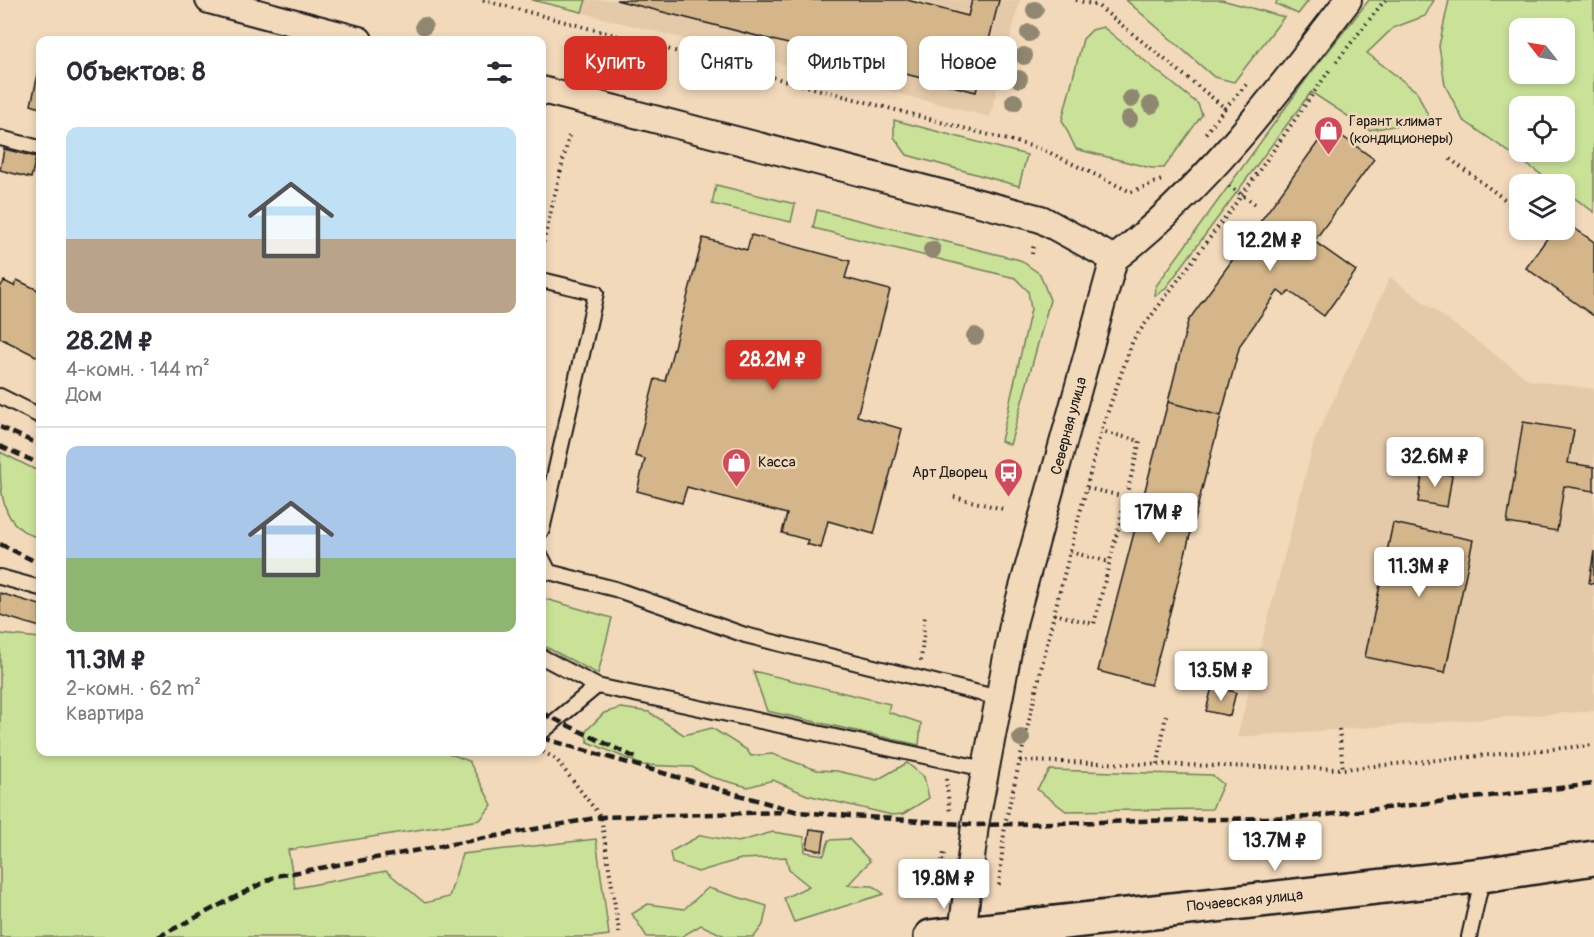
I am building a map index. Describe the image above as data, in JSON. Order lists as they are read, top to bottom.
{
  "streets": {
    "main road": ["Почаевская улица"],
    "street": ["Северная улица"]
  },
  "crossings": [
    ["Северная улица", "Почаевская улица"]
  ],
  "places": {
    "shop": ["Гарант климат (кондиционеры)", "Касса"],
    "bus stop": ["Арт Дворец"]
  },
  "north": "top left",
  "page": {
    "chip": [
      "Купить",
      "Снять",
      "Фильтры",
      "Новое"
    ],
    "heading": "Объектов: 8",
    "list": [
      {
        "name": "28.2M ₽",
        "note": "4-комн. · 144 m² · Дом"
      },
      {
        "name": "11.3M ₽",
        "note": "2-комн. · 62 m² · Квартира"
      }
    ],
    "price": [
      "12.2M ₽",
      "28.2M ₽",
      "32.6M ₽",
      "17M ₽",
      "11.3M ₽",
      "13.5M ₽",
      "13.7M ₽",
      "19.8M ₽"
    ]
  }
}
